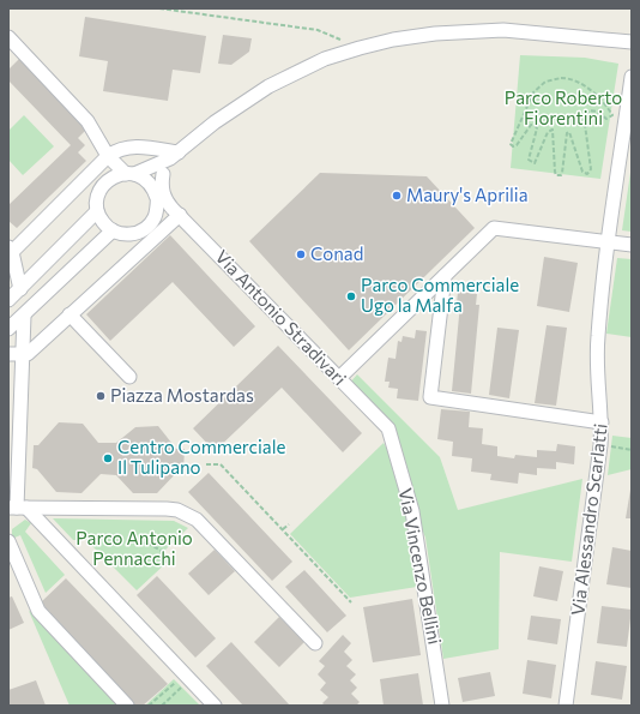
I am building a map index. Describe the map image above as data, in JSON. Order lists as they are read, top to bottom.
{
  "streets": {
    "street": ["Via Antonio Stradivari", "Via Alessandro Scarlatti", "Via Vincenzo Bellini"]
  },
  "crossings": [
    ["Via Antonio Stradivari", "Via Vincenzo Bellini"]
  ],
  "parks": ["Parco Roberto Fiorentini", "Parco Antonio Pennacchi"],
  "places": [
    "Maury's Aprilia",
    "Conad",
    "Parco Commerciale Ugo la Malfa",
    "Piazza Mostardas",
    "Centro Commerciale Il Tulipano"
  ]
}
